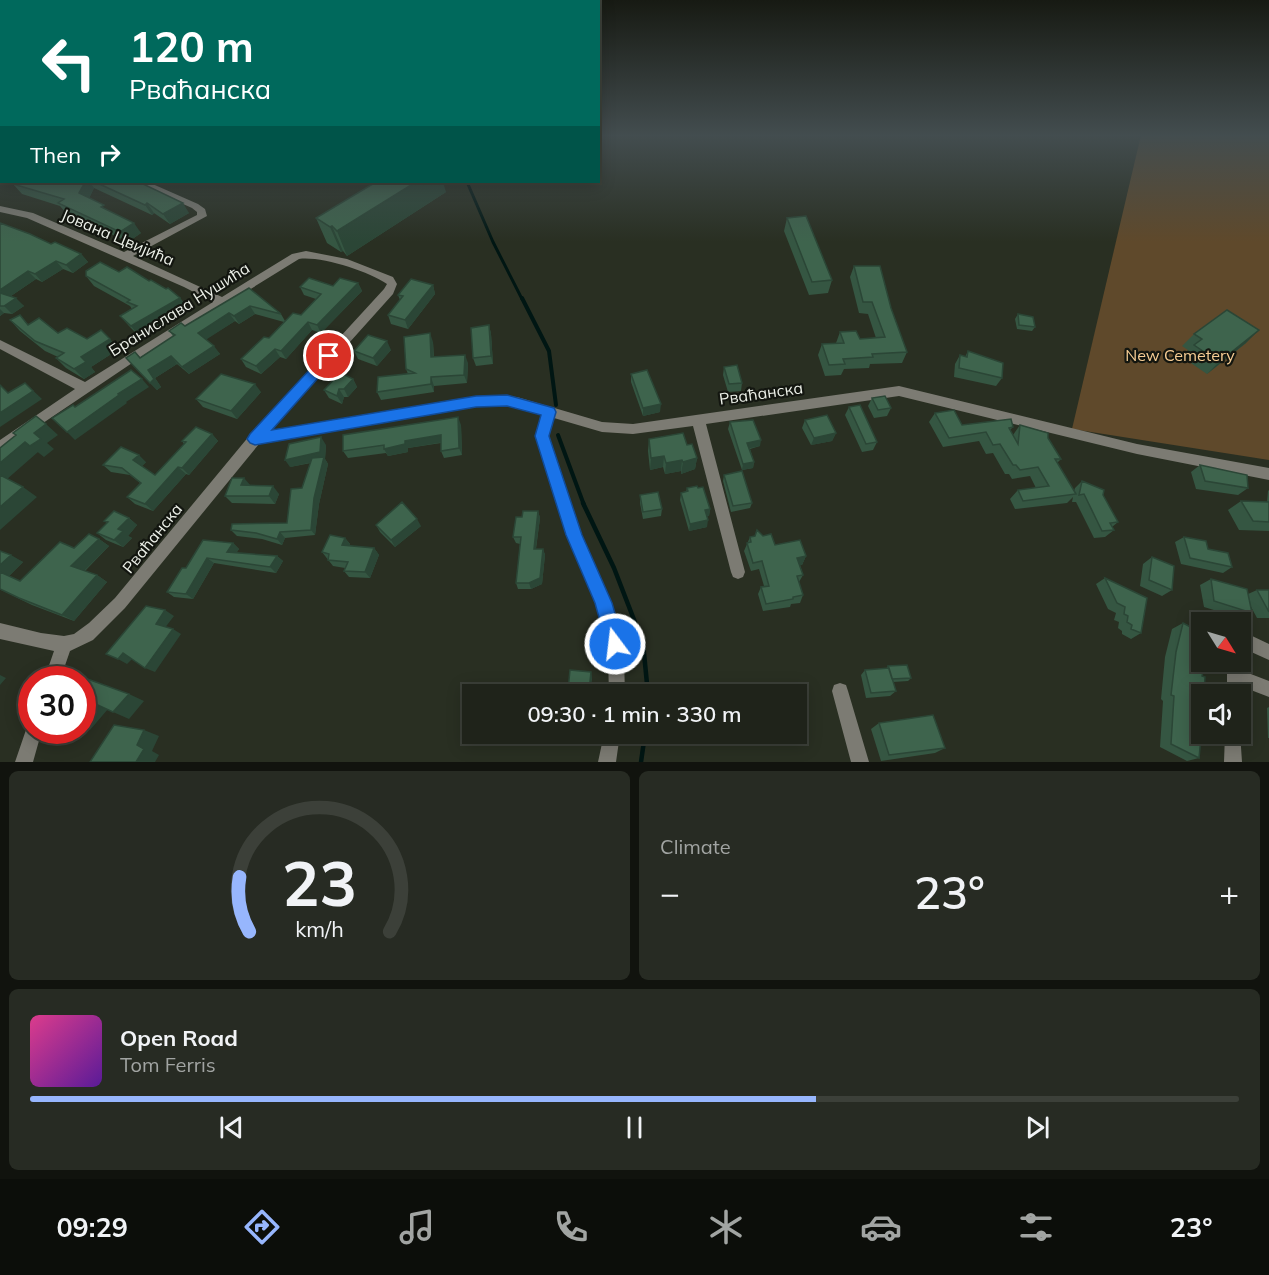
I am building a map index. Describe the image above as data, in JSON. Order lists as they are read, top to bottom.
{
  "streets": {
    "street": ["Јована Цвијића", "Бранислава Нушића", "Рваћанска"]
  },
  "crossings": [
    ["Јована Цвијића", "Бранислава Нушића"],
    ["Бранислава Нушића", "Рваћанска"]
  ],
  "parks": ["New Cemetery"],
  "north": "bottom right",
  "page": {
    "turn": ["120 m", "Рваћанска"],
    "then": "Then",
    "limit": "30",
    "trip": "09:30 · 1 min · 330 m",
    "tile": "Climate",
    "heat": ["−", "23°", "+"],
    "song": ["Open Road", "Tom Ferris"],
    "tabs": ["09:29", "23°"],
    "gauge": ["23", "km/h"]
  }
}
